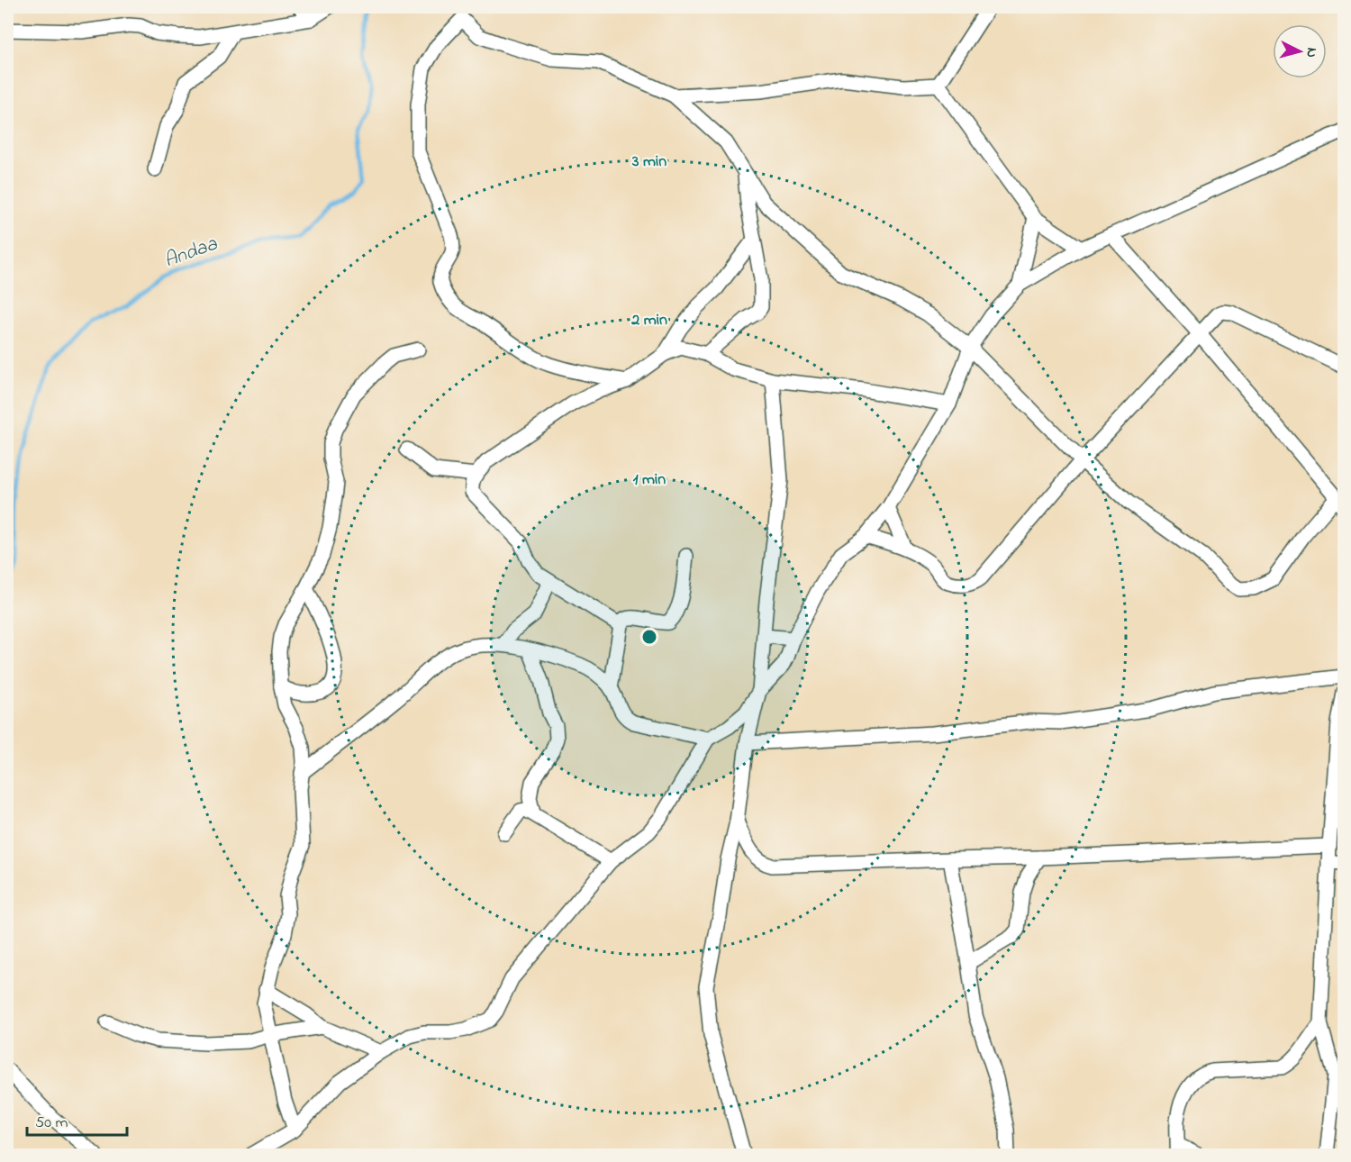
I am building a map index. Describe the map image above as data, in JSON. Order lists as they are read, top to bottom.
{
  "water": ["Andaa"],
  "scale_bar": "50 m",
  "north": "right",
  "rings": ["3 min", "2 min", "1 min"]
}
